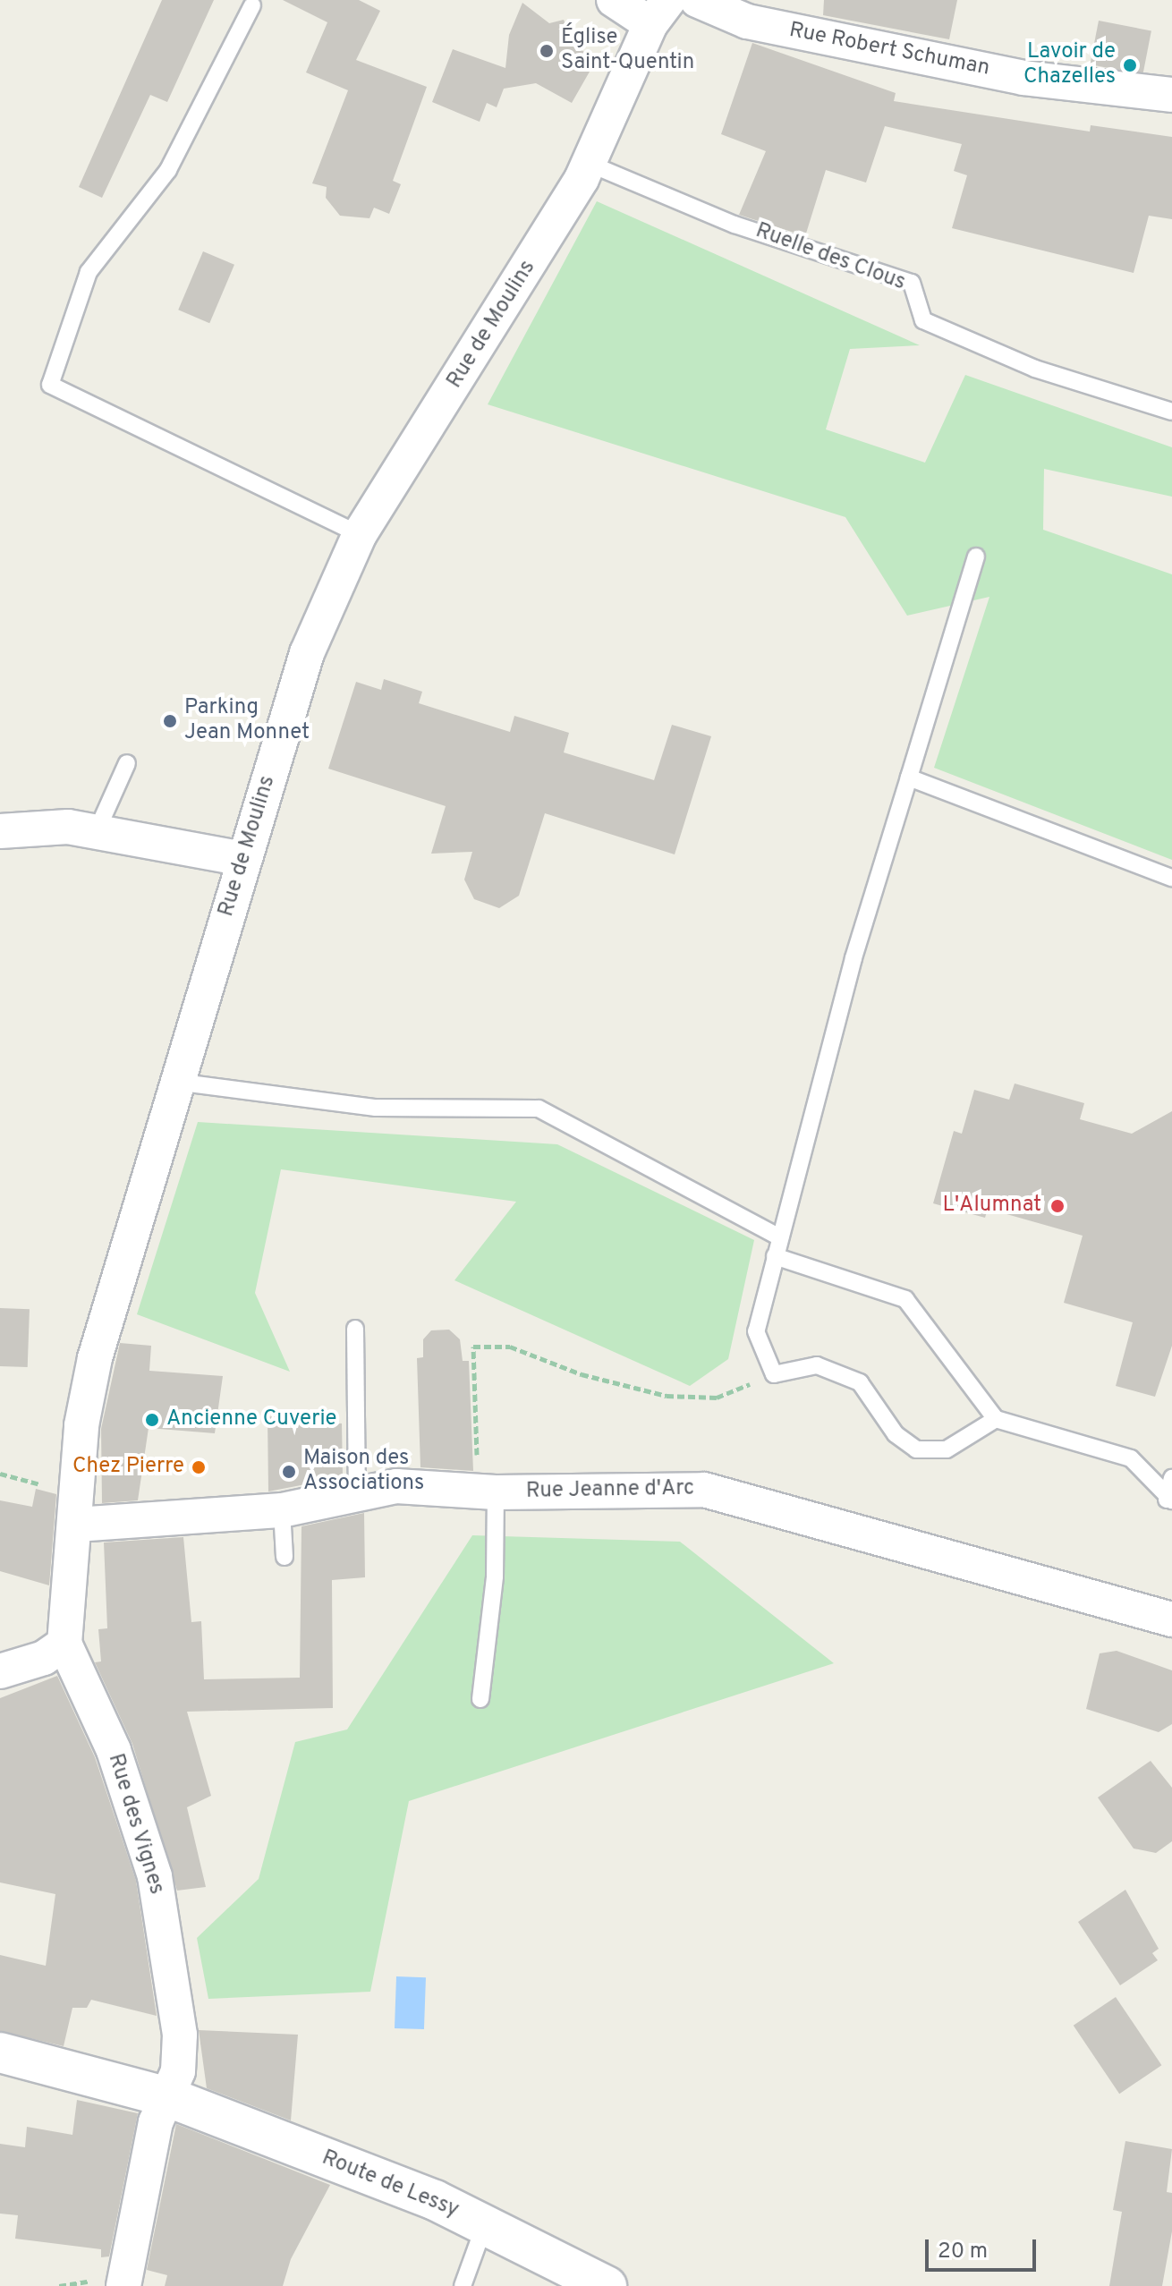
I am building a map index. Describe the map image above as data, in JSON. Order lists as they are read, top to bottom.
{
  "streets": {
    "street": [
      "Rue Robert Schuman",
      "Rue de Moulins",
      "Rue Jeanne d'Arc",
      "Rue des Vignes",
      "Route de Lessy"
    ],
    "lane": ["Ruelle des Clous"]
  },
  "crossings": [
    ["Ruelle des Clous", "Rue de Moulins"],
    ["Rue de Moulins", "Rue Jeanne d'Arc"],
    ["Rue de Moulins", "Rue des Vignes"],
    ["Rue des Vignes", "Route de Lessy"]
  ],
  "places": [
    "Église Saint-Quentin",
    "Lavoir de Chazelles",
    "Parking Jean Monnet",
    "L'Alumnat",
    "Ancienne Cuverie",
    "Chez Pierre",
    "Maison des Associations"
  ],
  "scale_bar": "20 m"
}
